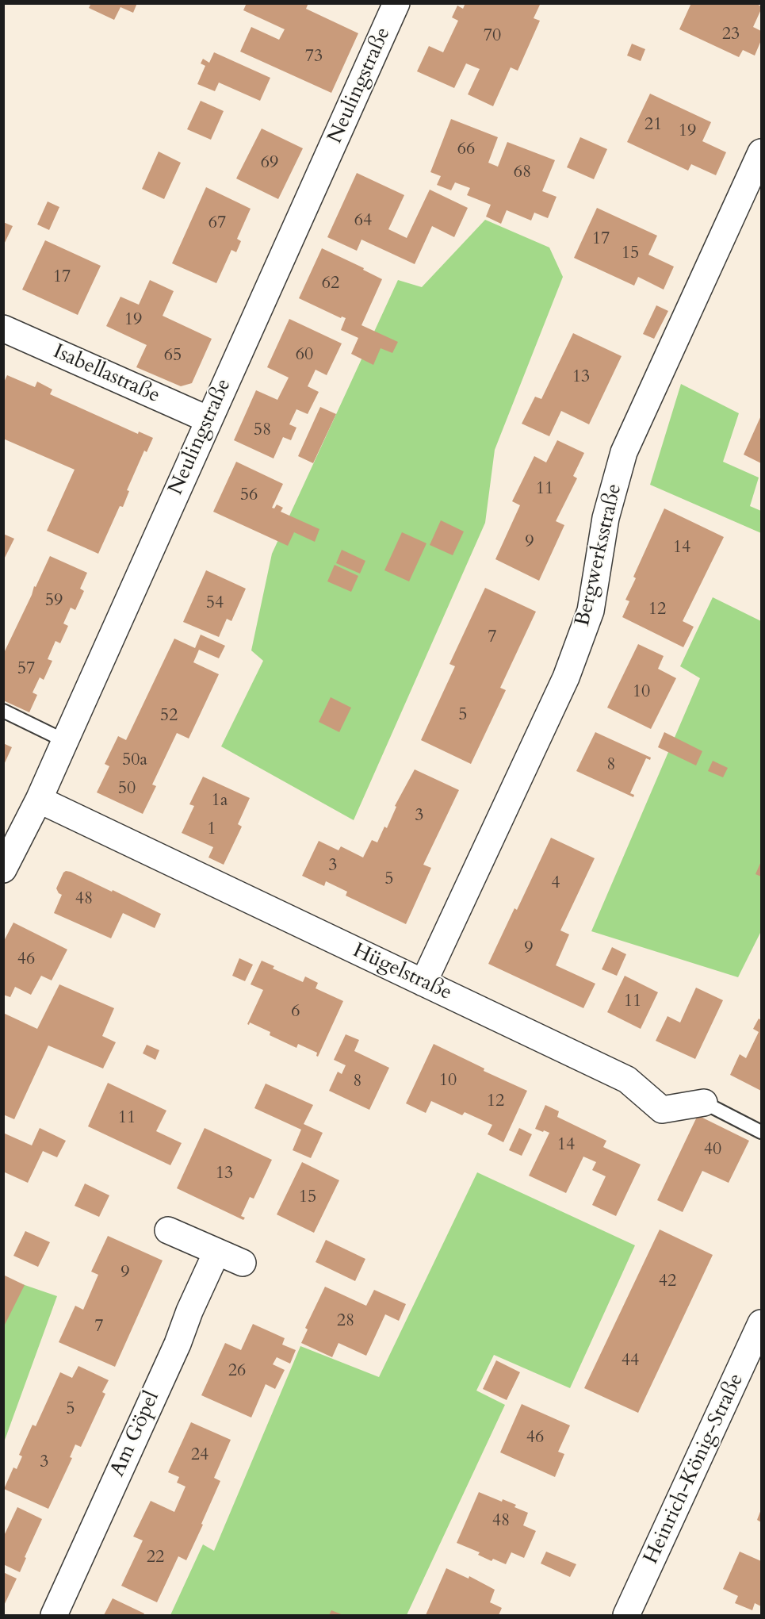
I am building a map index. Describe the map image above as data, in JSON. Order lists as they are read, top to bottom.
{
  "streets": {
    "street": [
      "Neulingstraße",
      "Isabellastraße",
      "Bergwerksstraße",
      "Hügelstraße",
      "Am Göpel",
      "Heinrich-König-Straße"
    ]
  },
  "crossings": [
    ["Neulingstraße", "Isabellastraße"],
    ["Neulingstraße", "Hügelstraße"],
    ["Bergwerksstraße", "Hügelstraße"]
  ],
  "house_numbers": [
    "23",
    "70",
    "73",
    "21",
    "19",
    "66",
    "69",
    "68",
    "64",
    "67",
    "17",
    "15",
    "17",
    "62",
    "19",
    "60",
    "65",
    "13",
    "58",
    "11",
    "56",
    "9",
    "14",
    "59",
    "54",
    "12",
    "7",
    "57",
    "10",
    "5",
    "52",
    "50a",
    "8",
    "50",
    "1a",
    "3",
    "1",
    "3",
    "5",
    "4",
    "48",
    "9",
    "46",
    "11",
    "6",
    "10",
    "8",
    "12",
    "11",
    "14",
    "40",
    "13",
    "15",
    "9",
    "42",
    "28",
    "7",
    "44",
    "26",
    "5",
    "46",
    "24",
    "3",
    "48",
    "22"
  ]
}
